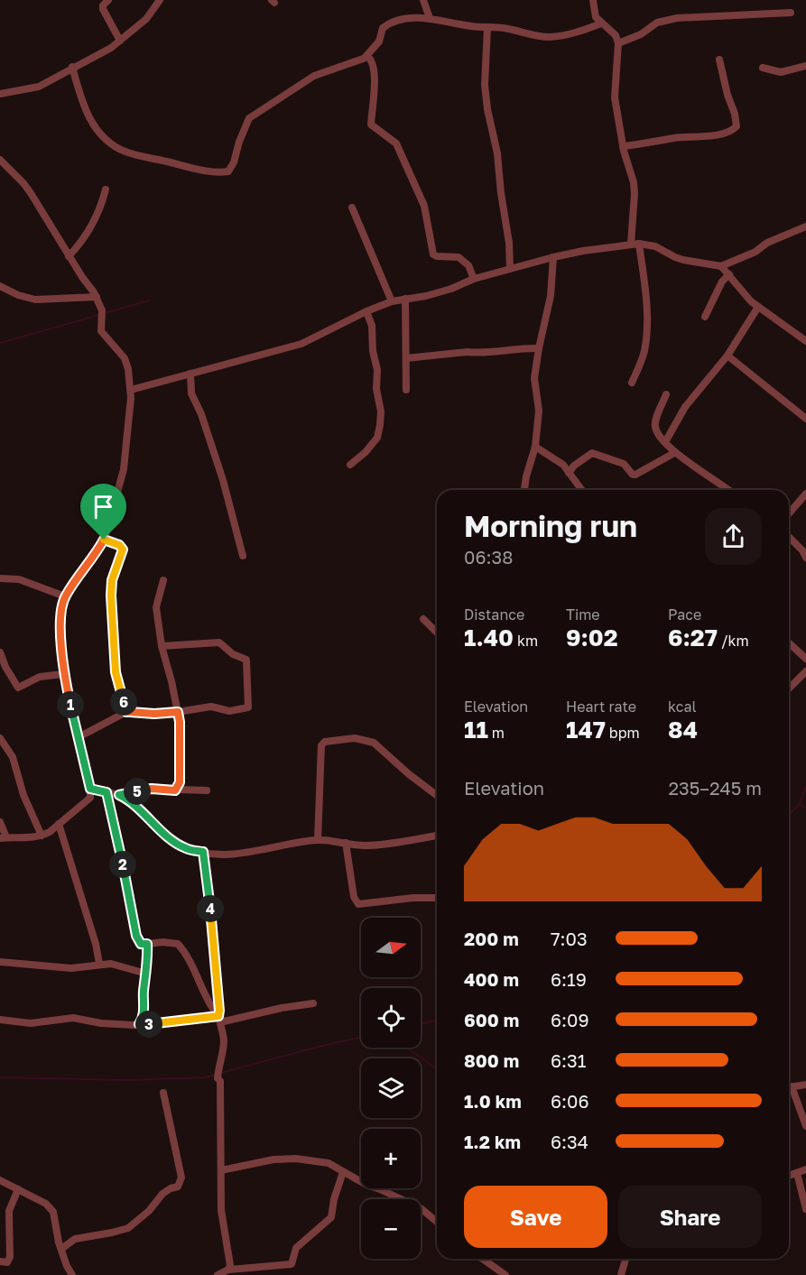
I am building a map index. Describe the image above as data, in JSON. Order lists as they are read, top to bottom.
{
  "north": "right",
  "page": {
    "heading": ["Morning run", "06:38"],
    "stats": [
      ["Distance", "1.40 km"],
      ["Time", "9:02"],
      ["Pace", "6:27 /km"],
      ["Elevation", "11 m"],
      ["Heart rate", "147 bpm"],
      ["kcal", "84"]
    ],
    "pins": [
      "6",
      "1",
      "5",
      "2",
      "4",
      "3"
    ],
    "chart": ["Elevation", "235–245 m"],
    "map_buttons": ["+", "−"],
    "list": [
      {
        "name": "200 m",
        "note": "7:03"
      },
      {
        "name": "400 m",
        "note": "6:19"
      },
      {
        "name": "600 m",
        "note": "6:09"
      },
      {
        "name": "800 m",
        "note": "6:31"
      },
      {
        "name": "1.0 km",
        "note": "6:06"
      },
      {
        "name": "1.2 km",
        "note": "6:34"
      }
    ],
    "buttons": ["Save", "Share"]
  }
}
